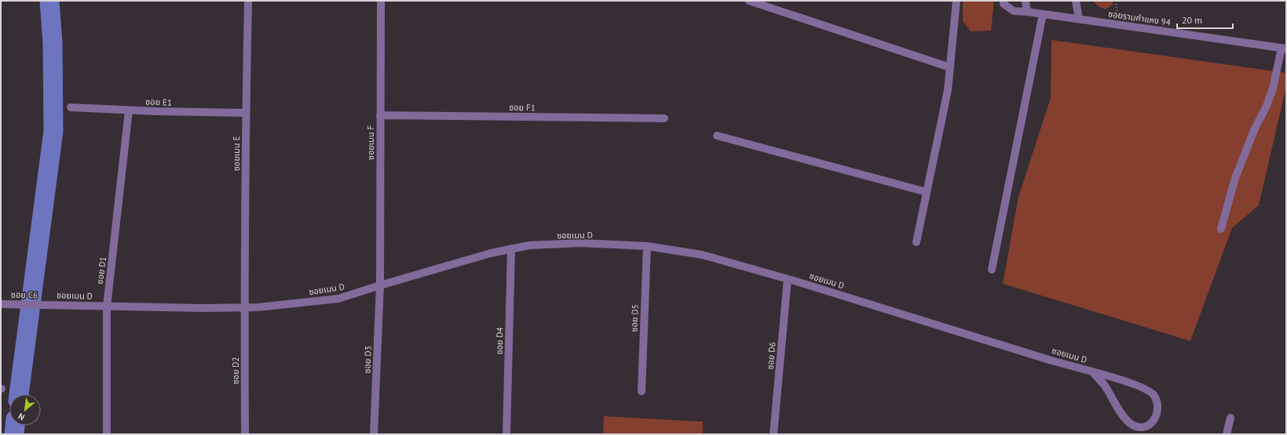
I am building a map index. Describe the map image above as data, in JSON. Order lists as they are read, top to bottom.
{
  "streets": {
    "street": [
      "ซอยรามคําแหง 94",
      "ซอย E1",
      "ซอย F1",
      "ซอยเมน F",
      "ซอยเมน E",
      "ซอยเมน D",
      "ซอย D1",
      "ซอย C6",
      "ซอย D5",
      "ซอย D4",
      "ซอย D6",
      "ซอย D3",
      "ซอย D2"
    ]
  },
  "crossings": [
    ["ซอย E1", "ซอยเมน E"],
    ["ซอย E1", "ซอย D1"],
    ["ซอย F1", "ซอยเมน F"],
    ["ซอยเมน F", "ซอยเมน D"],
    ["ซอยเมน F", "ซอย D3"],
    ["ซอยเมน E", "ซอยเมน D"],
    ["ซอยเมน E", "ซอย D2"],
    ["ซอยเมน D", "ซอย D1"],
    ["ซอยเมน D", "ซอย C6"],
    ["ซอยเมน D", "ซอย D5"],
    ["ซอยเมน D", "ซอย D4"],
    ["ซอยเมน D", "ซอย D6"],
    ["ซอยเมน D", "ซอย D3"],
    ["ซอยเมน D", "ซอย D2"]
  ],
  "scale_bar": "20 m",
  "north": "bottom left"
}
